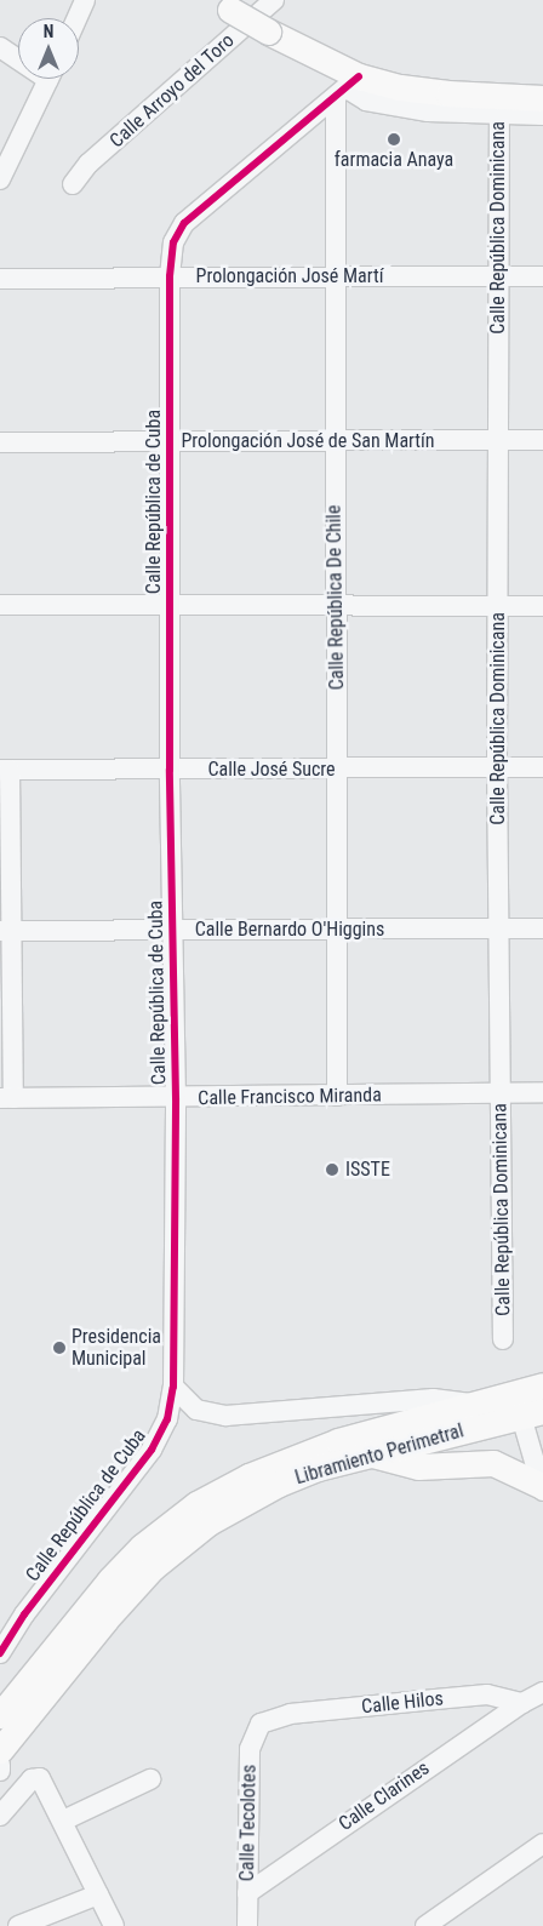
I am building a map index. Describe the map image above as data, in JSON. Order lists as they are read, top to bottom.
{
  "streets": {
    "main road": ["Libramiento Perimetral"],
    "street": [
      "Calle Arroyo del Toro",
      "Calle República Dominicana",
      "Prolongación José Martí",
      "Prolongación José de San Martín",
      "Calle República de Cuba",
      "Calle República De Chile",
      "Calle José Sucre",
      "Calle Bernardo O'Higgins",
      "Calle Francisco Miranda",
      "Calle Hilos",
      "Calle Clarines",
      "Calle Tecolotes"
    ]
  },
  "crossings": [
    ["Calle República Dominicana", "Prolongación José Martí"],
    ["Calle República Dominicana", "Prolongación José de San Martín"],
    ["Calle República Dominicana", "Calle José Sucre"],
    ["Calle República Dominicana", "Calle Bernardo O'Higgins"],
    ["Calle República Dominicana", "Calle Francisco Miranda"],
    ["Prolongación José Martí", "Calle República de Cuba"],
    ["Prolongación José Martí", "Calle República De Chile"],
    ["Prolongación José de San Martín", "Calle República de Cuba"],
    ["Prolongación José de San Martín", "Calle República De Chile"],
    ["Calle República de Cuba", "Calle República De Chile"],
    ["Calle República de Cuba", "Calle José Sucre"],
    ["Calle República de Cuba", "Calle Bernardo O'Higgins"],
    ["Calle República de Cuba", "Calle Francisco Miranda"],
    ["Calle República De Chile", "Calle José Sucre"],
    ["Calle República De Chile", "Calle Bernardo O'Higgins"],
    ["Calle República De Chile", "Calle Francisco Miranda"],
    ["Calle Hilos", "Calle Clarines"],
    ["Calle Hilos", "Calle Tecolotes"],
    ["Calle Clarines", "Calle Tecolotes"]
  ],
  "places": ["farmacia Anaya", "ISSTE", "Presidencia Municipal"],
  "north": "top"
}
